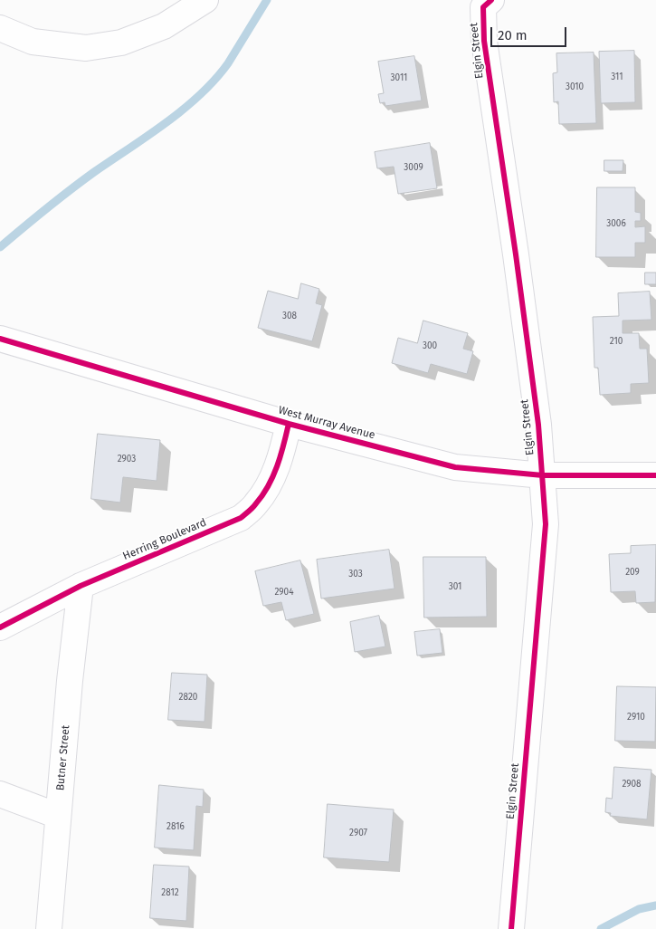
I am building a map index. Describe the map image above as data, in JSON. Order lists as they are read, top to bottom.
{
  "streets": {
    "street": [
      "Elgin Street",
      "West Murray Avenue",
      "Herring Boulevard",
      "Butner Street"
    ]
  },
  "crossings": [
    ["Elgin Street", "West Murray Avenue"],
    ["West Murray Avenue", "Herring Boulevard"],
    ["Herring Boulevard", "Butner Street"]
  ],
  "house_numbers": [
    "311",
    "3011",
    "3010",
    "3009",
    "3006",
    "308",
    "210",
    "300",
    "2903",
    "209",
    "303",
    "301",
    "2904",
    "2820",
    "2910",
    "2908",
    "2816",
    "2907",
    "2812"
  ],
  "scale_bar": "20 m"
}
